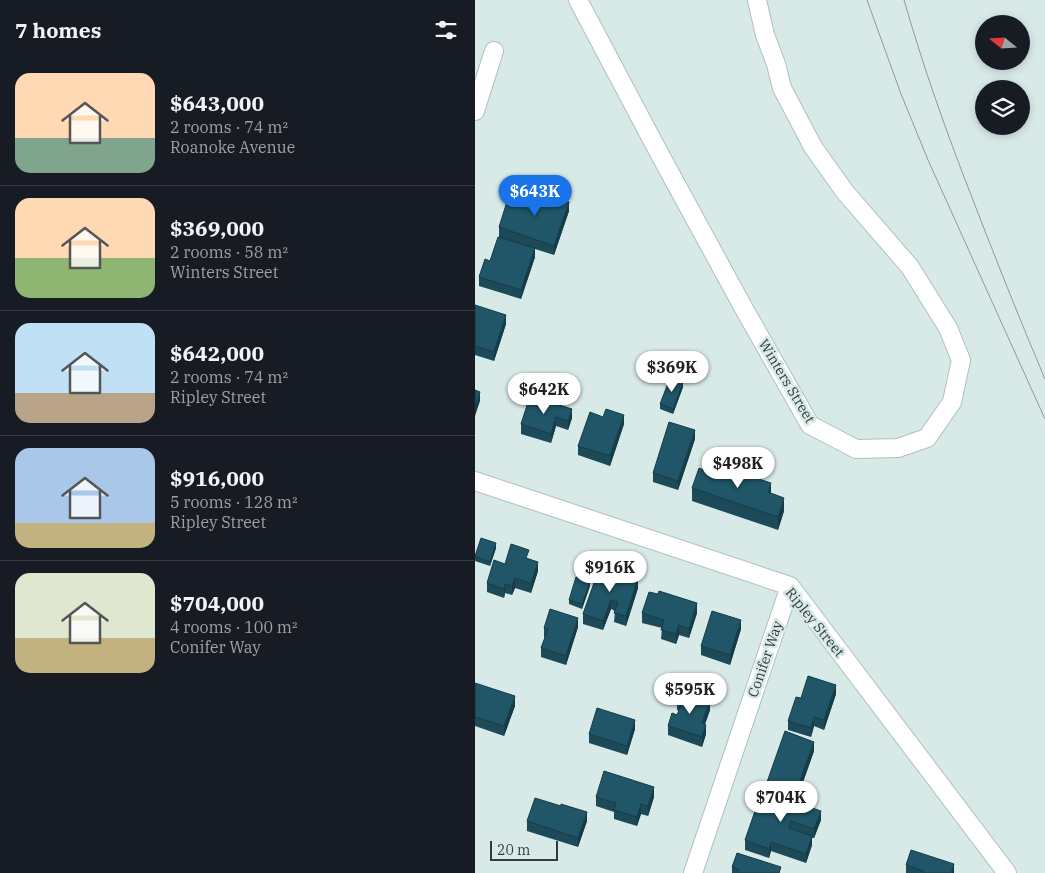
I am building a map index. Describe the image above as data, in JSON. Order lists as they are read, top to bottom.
{
  "streets": {
    "street": ["Winters Street", "Ripley Street", "Conifer Way"]
  },
  "crossings": [
    ["Ripley Street", "Conifer Way"]
  ],
  "scale_bar": "20 m",
  "north": "left",
  "page": {
    "heading": "7 homes",
    "list": [
      {
        "name": "$643,000",
        "note": "2 rooms · 74 m² · Roanoke Avenue"
      },
      {
        "name": "$369,000",
        "note": "2 rooms · 58 m² · Winters Street"
      },
      {
        "name": "$642,000",
        "note": "2 rooms · 74 m² · Ripley Street"
      },
      {
        "name": "$916,000",
        "note": "5 rooms · 128 m² · Ripley Street"
      },
      {
        "name": "$704,000",
        "note": "4 rooms · 100 m² · Conifer Way"
      }
    ],
    "price": [
      "$643K",
      "$369K",
      "$642K",
      "$498K",
      "$916K",
      "$595K",
      "$704K"
    ],
    "scale": "20 m"
  }
}
